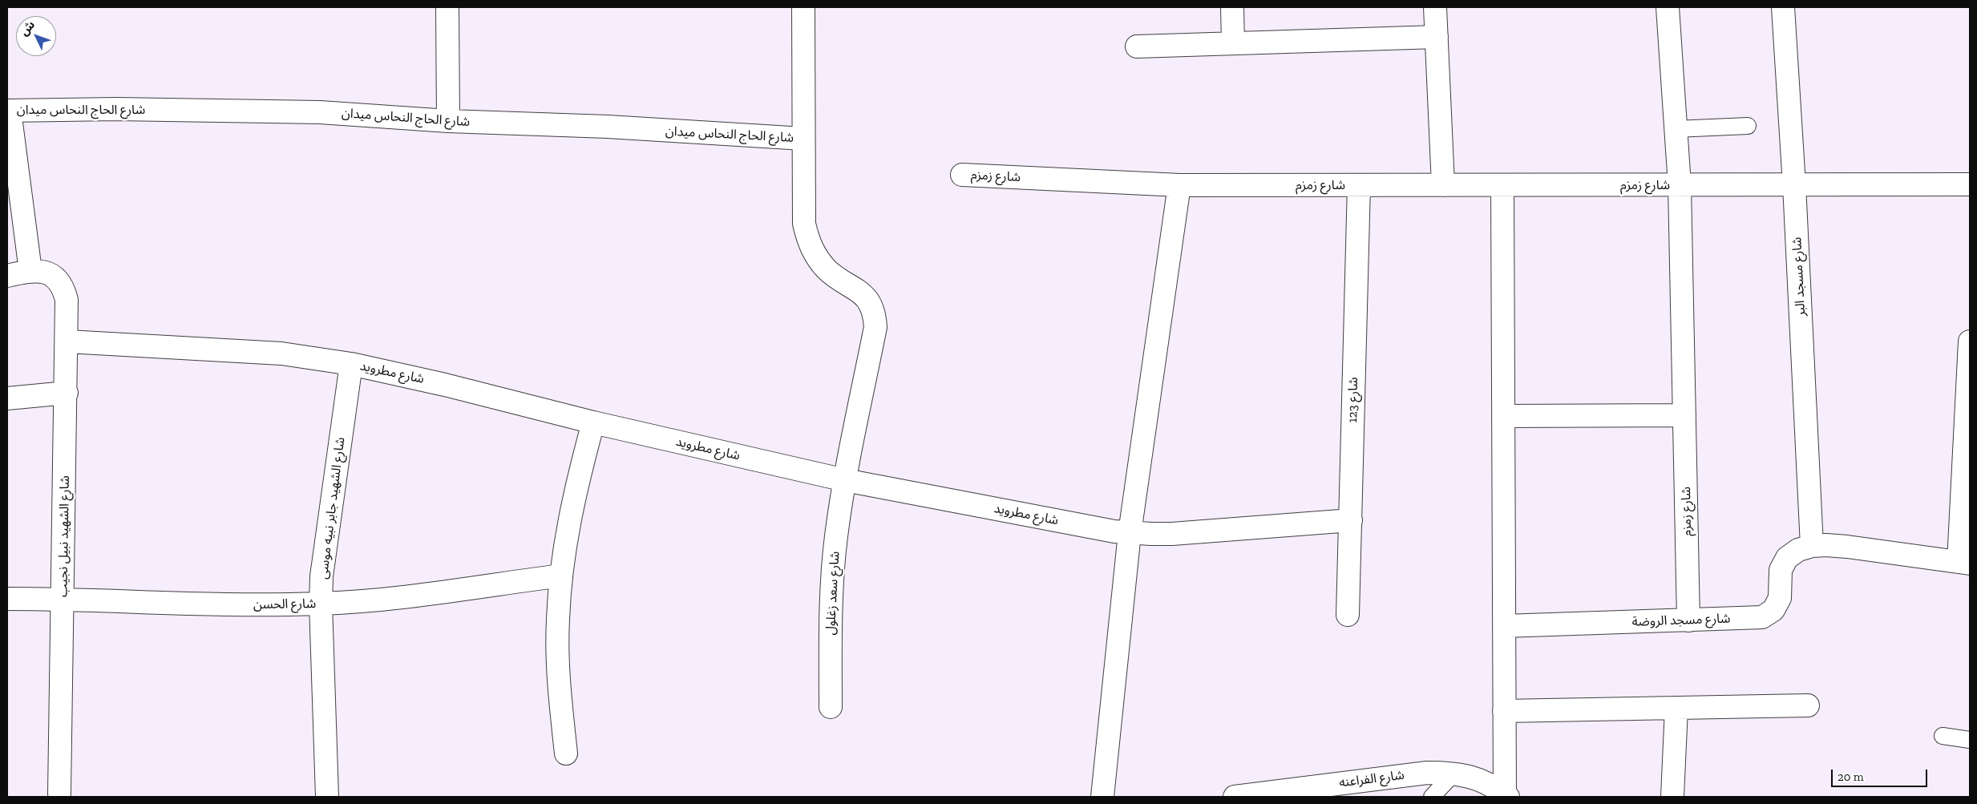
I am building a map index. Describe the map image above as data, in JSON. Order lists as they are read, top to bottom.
{
  "streets": {
    "street": [
      "شارع الحاج النحاس ميدان",
      "شارع زمزم",
      "شارع مسجد البر",
      "شارع مطرويد",
      "شارع 123",
      "شارع الشهيد جابر نبيه موسى",
      "شارع الشهيد نبيل نجيب",
      "شارع سعد زغلول",
      "شارع الحسن",
      "شارع مسجد الروضة",
      "شارع الفراعنه"
    ]
  },
  "crossings": [
    ["شارع الحاج النحاس ميدان", "شارع سعد زغلول"],
    ["شارع زمزم", "شارع مسجد البر"],
    ["شارع زمزم", "شارع 123"],
    ["شارع زمزم", "شارع مسجد الروضة"],
    ["شارع مسجد البر", "شارع مسجد الروضة"],
    ["شارع مطرويد", "شارع 123"],
    ["شارع مطرويد", "شارع الشهيد جابر نبيه موسى"],
    ["شارع مطرويد", "شارع الشهيد نبيل نجيب"],
    ["شارع مطرويد", "شارع سعد زغلول"],
    ["شارع الشهيد جابر نبيه موسى", "شارع الحسن"],
    ["شارع الشهيد نبيل نجيب", "شارع الحسن"]
  ],
  "scale_bar": "20 m",
  "north": "top left"
}
